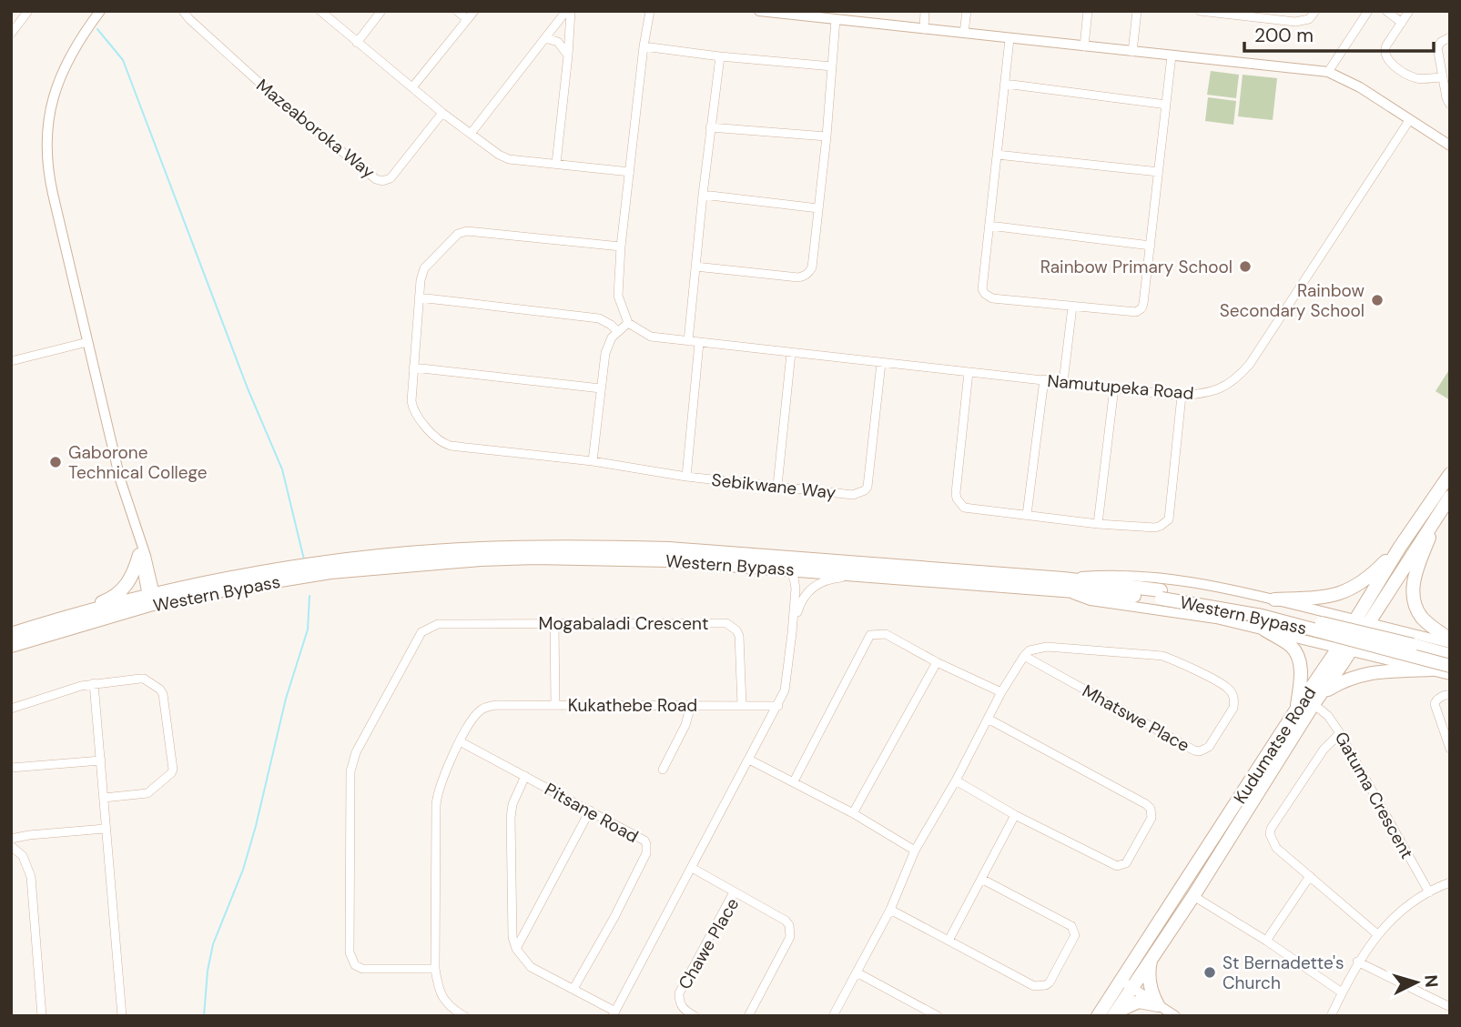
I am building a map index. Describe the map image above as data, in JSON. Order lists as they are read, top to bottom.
{
  "streets": {
    "main road": ["Western Bypass", "Kudumatse Road"],
    "street": [
      "Mazeaboroka Way",
      "Namutupeka Road",
      "Sebikwane Way",
      "Mogabaladi Crescent",
      "Kukathebe Road",
      "Mhatswe Place",
      "Gatuma Crescent",
      "Pitsane Road",
      "Chawe Place"
    ]
  },
  "crossings": [
    ["Namutupeka Road", "Sebikwane Way"],
    ["Mogabaladi Crescent", "Kukathebe Road"],
    ["Kukathebe Road", "Pitsane Road"],
    ["Kudumatse Road", "Gatuma Crescent"]
  ],
  "places": [
    "Rainbow Primary School",
    "Rainbow Secondary School",
    "Gaborone Technical College",
    "St Bernadette's Church"
  ],
  "scale_bar": "200 m",
  "north": "right"
}
